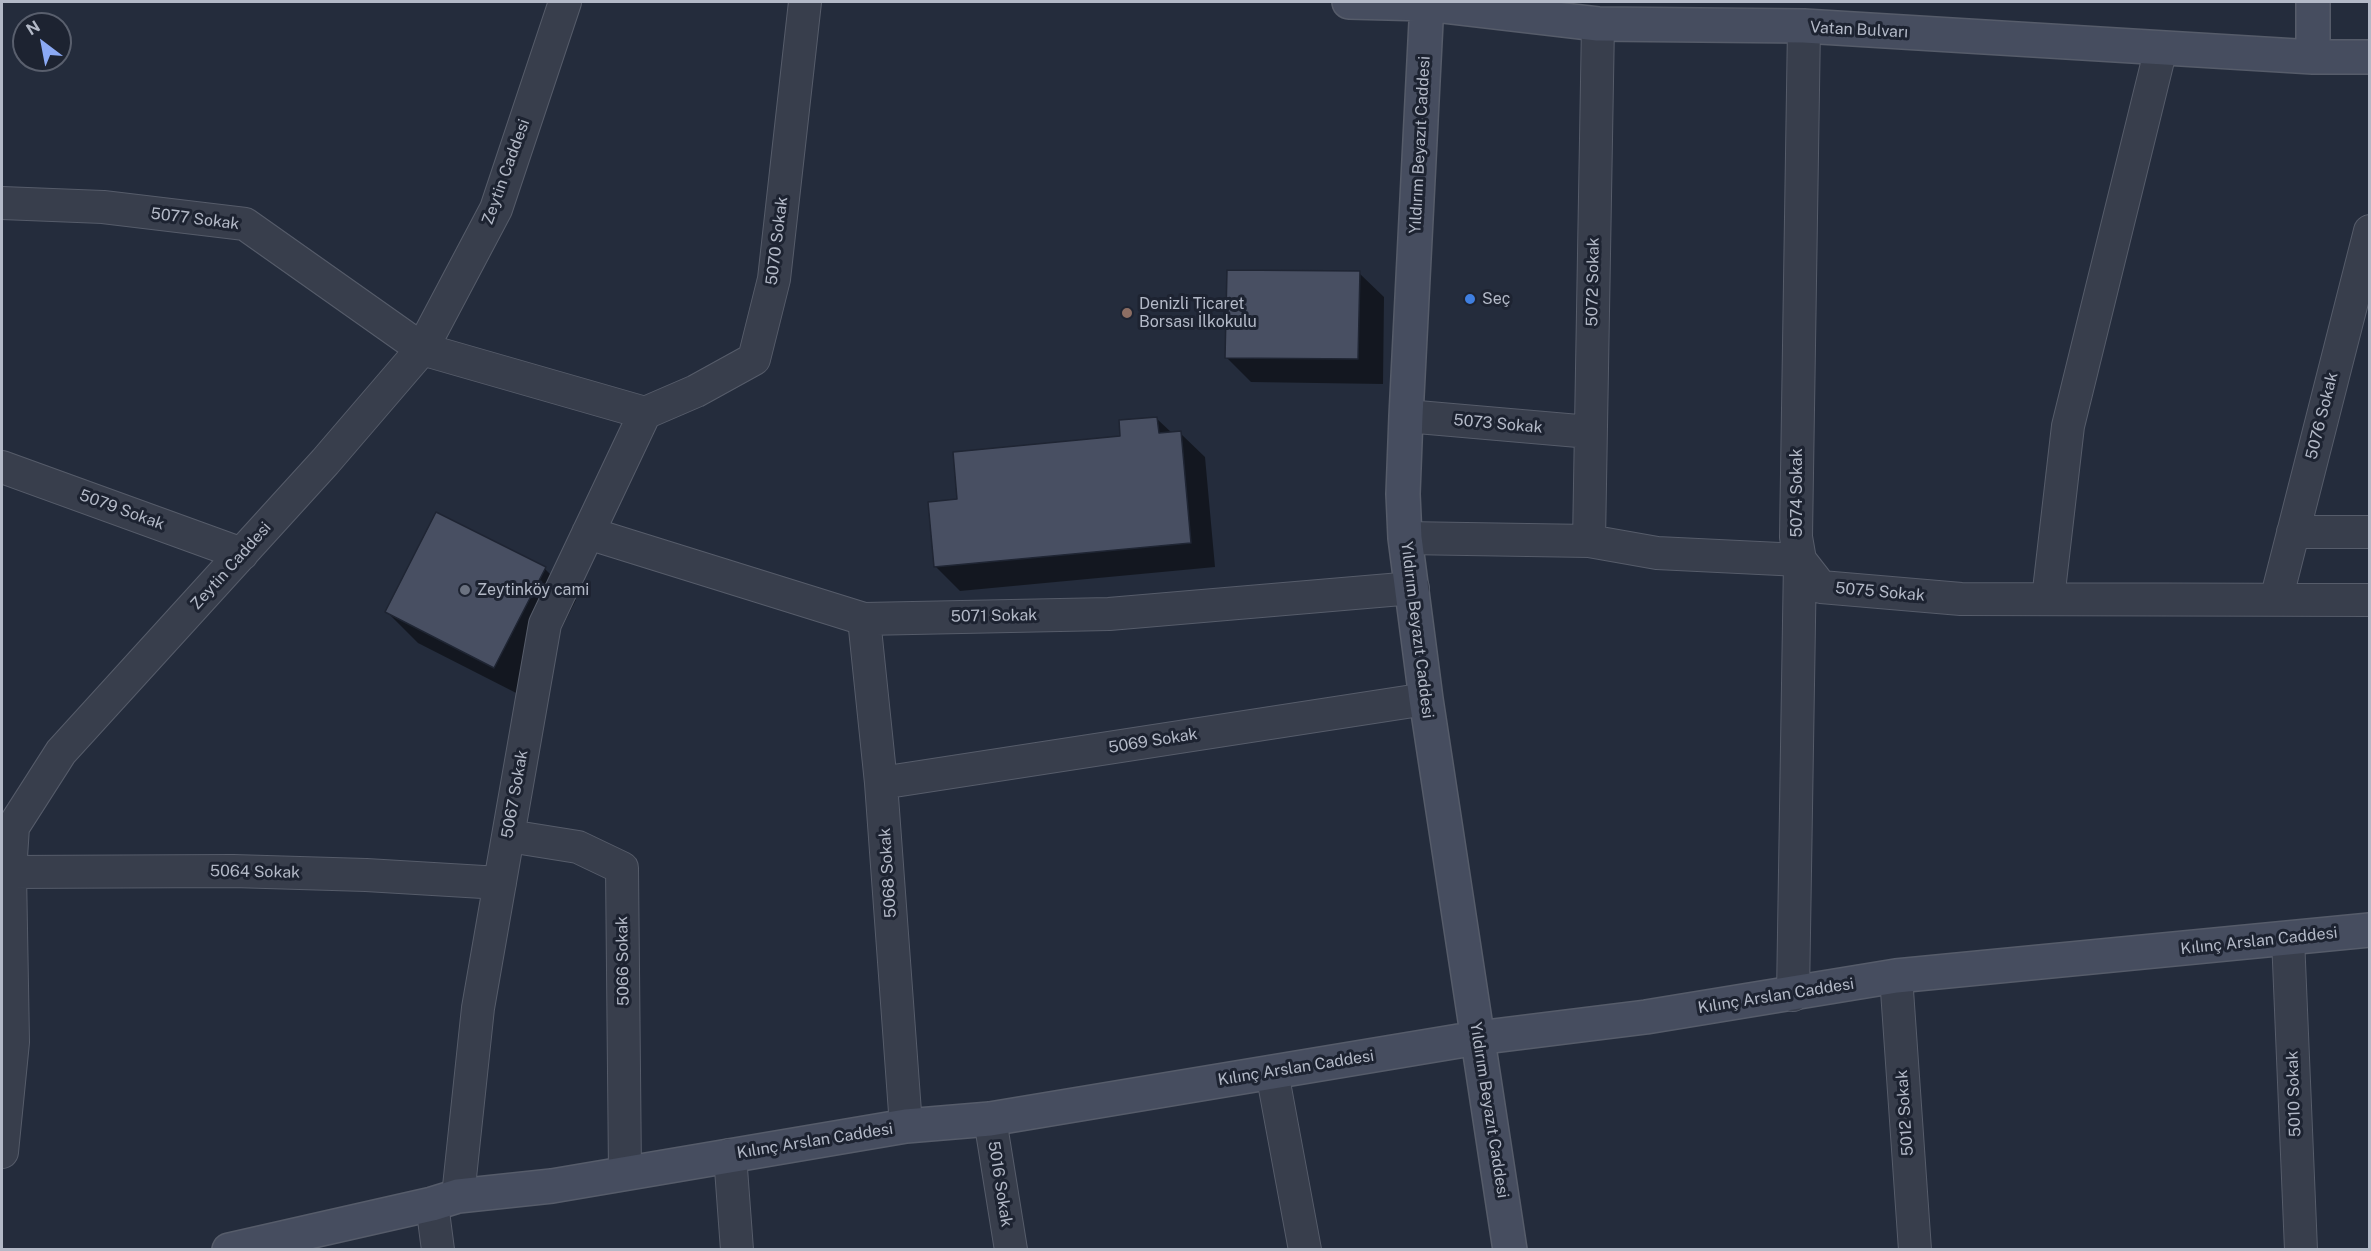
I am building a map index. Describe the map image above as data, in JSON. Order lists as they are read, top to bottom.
{
  "streets": {
    "street": [
      "Vatan Bulvarı",
      "Yıldırım Beyazıt Caddesi",
      "Zeytin Caddesi",
      "5077 Sokak",
      "5070 Sokak",
      "5072 Sokak",
      "5076 Sokak",
      "5073 Sokak",
      "5074 Sokak",
      "5079 Sokak",
      "5075 Sokak",
      "5071 Sokak",
      "5069 Sokak",
      "5067 Sokak",
      "5064 Sokak",
      "5068 Sokak",
      "Kılınç Arslan Caddesi",
      "5066 Sokak",
      "5010 Sokak",
      "5012 Sokak",
      "5016 Sokak"
    ]
  },
  "crossings": [
    ["Vatan Bulvarı", "Yıldırım Beyazıt Caddesi"],
    ["Vatan Bulvarı", "5072 Sokak"],
    ["Vatan Bulvarı", "5074 Sokak"],
    ["Yıldırım Beyazıt Caddesi", "5073 Sokak"],
    ["Yıldırım Beyazıt Caddesi", "5071 Sokak"],
    ["Yıldırım Beyazıt Caddesi", "5069 Sokak"],
    ["Yıldırım Beyazıt Caddesi", "Kılınç Arslan Caddesi"],
    ["Zeytin Caddesi", "5077 Sokak"],
    ["Zeytin Caddesi", "5079 Sokak"],
    ["Zeytin Caddesi", "5064 Sokak"],
    ["5077 Sokak", "5070 Sokak"],
    ["5077 Sokak", "5067 Sokak"],
    ["5070 Sokak", "5067 Sokak"],
    ["5072 Sokak", "5073 Sokak"],
    ["5076 Sokak", "5075 Sokak"],
    ["5074 Sokak", "5075 Sokak"],
    ["5074 Sokak", "Kılınç Arslan Caddesi"],
    ["5071 Sokak", "5067 Sokak"],
    ["5071 Sokak", "5068 Sokak"],
    ["5069 Sokak", "5068 Sokak"],
    ["5067 Sokak", "5064 Sokak"],
    ["5067 Sokak", "Kılınç Arslan Caddesi"],
    ["5067 Sokak", "5066 Sokak"],
    ["5068 Sokak", "Kılınç Arslan Caddesi"],
    ["Kılınç Arslan Caddesi", "5066 Sokak"],
    ["Kılınç Arslan Caddesi", "5010 Sokak"],
    ["Kılınç Arslan Caddesi", "5012 Sokak"],
    ["Kılınç Arslan Caddesi", "5016 Sokak"]
  ],
  "places": ["Seç", "Denizli Ticaret Borsası İlkokulu", "Zeytinköy cami"],
  "north": "top left"
}
